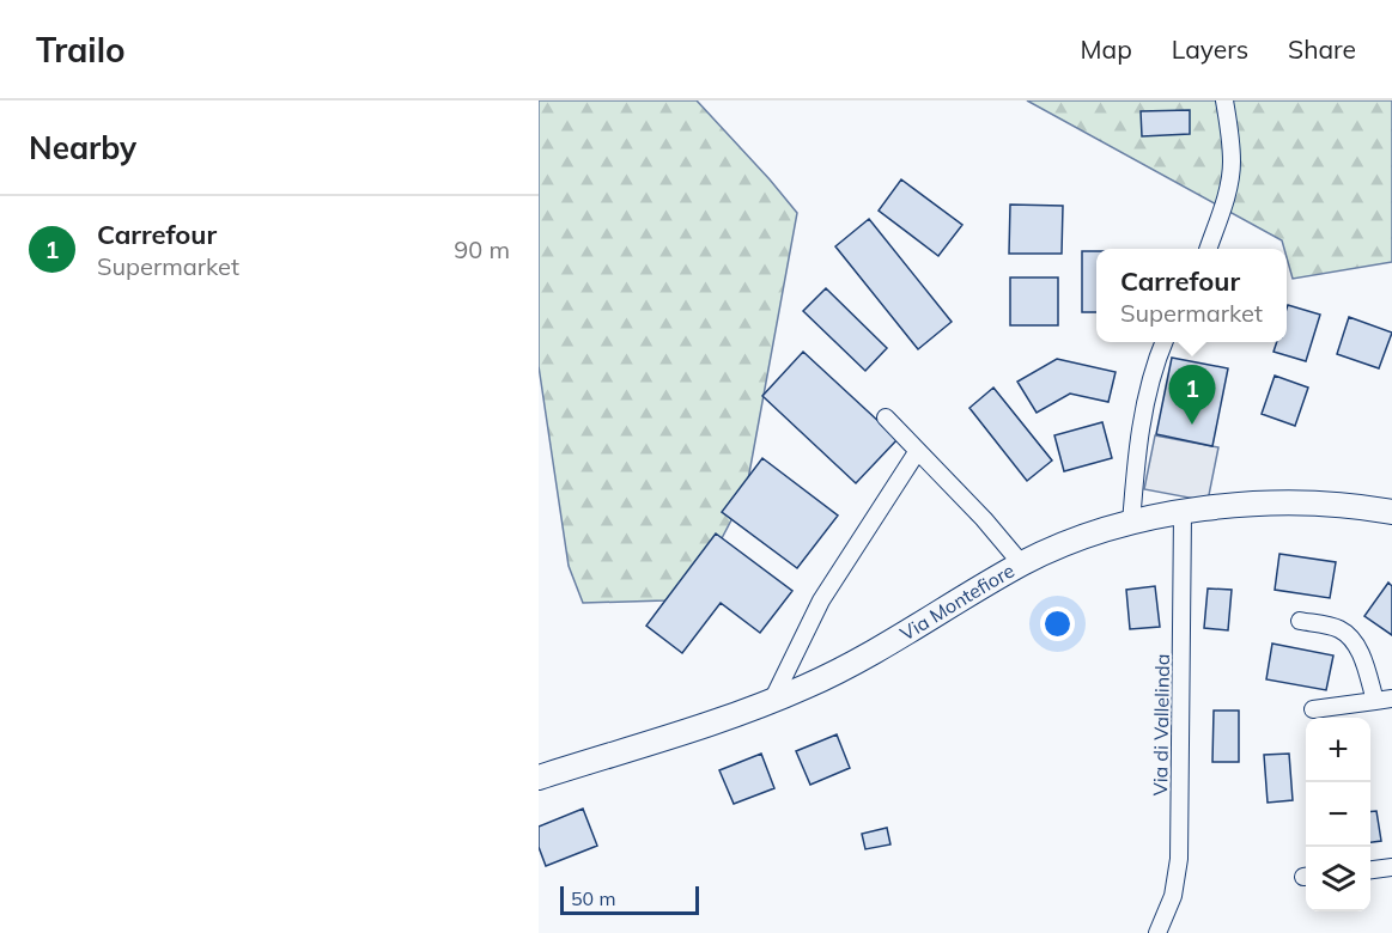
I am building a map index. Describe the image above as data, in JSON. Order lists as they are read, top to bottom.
{
  "streets": {
    "main road": ["Via Montefiore"],
    "street": ["Via di Vallelinda"]
  },
  "crossings": [
    ["Via Montefiore", "Via di Vallelinda"]
  ],
  "scale_bar": "50 m",
  "page": {
    "header": "Trailo",
    "nav": ["Map", "Layers", "Share"],
    "heading": "Nearby",
    "list": [
      {
        "mark": "1",
        "name": "Carrefour",
        "note": "Supermarket",
        "value": "90 m"
      }
    ],
    "popup": ["Carrefour", "Supermarket"],
    "pins": "1",
    "map_buttons": ["+", "−"],
    "scale": "50 m"
  }
}
